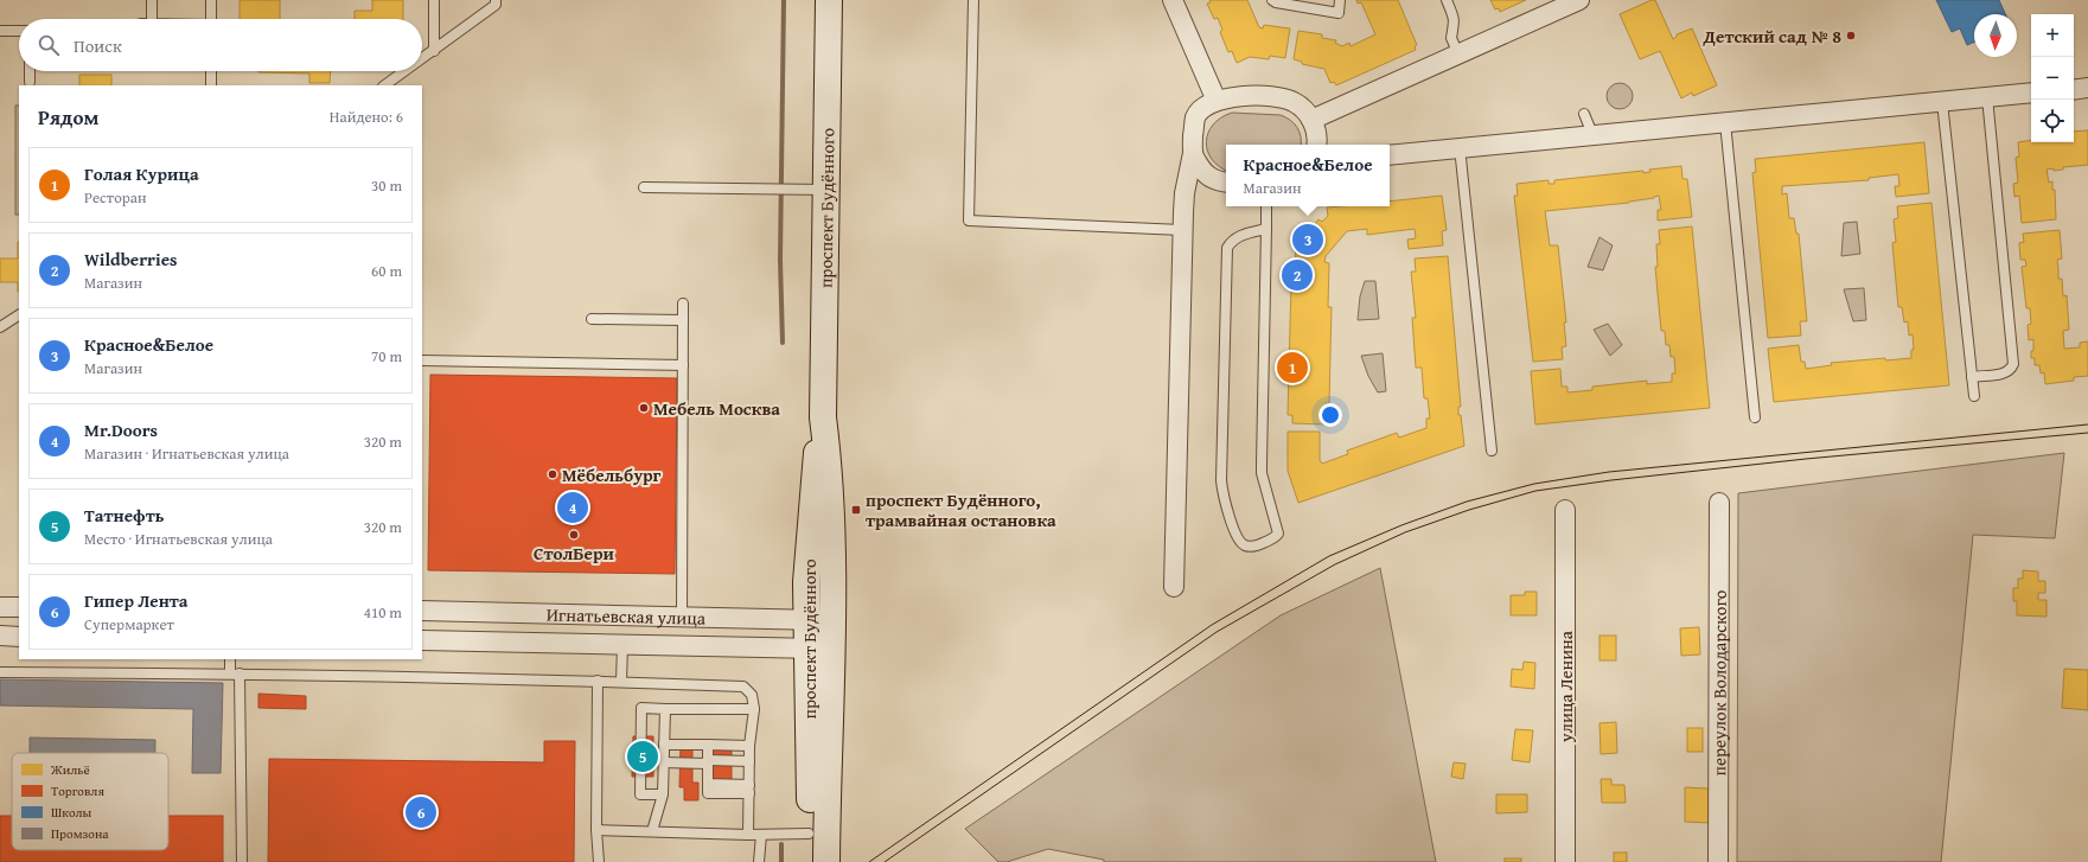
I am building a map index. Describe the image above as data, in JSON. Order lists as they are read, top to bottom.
{
  "streets": {
    "main road": ["проспект Будённого"],
    "street": ["Игнатьевская улица", "переулок Володарского", "улица Ленина"]
  },
  "crossings": [
    ["проспект Будённого", "Игнатьевская улица"]
  ],
  "places": {
    "other": [
      "Детский сад № 8",
      "Мебель Москва",
      "Мёбельбург",
      "СтолБери"
    ],
    "transit": ["проспект Будённого, трамвайная остановка"]
  },
  "legend": [
    "Жильё",
    "Торговля",
    "Школы",
    "Промзона"
  ],
  "north": "bottom",
  "page": {
    "map_buttons": ["+", "−"],
    "search": "Поиск",
    "heading": ["Рядом", "Найдено: 6"],
    "popup": ["Красное&Белое", "Магазин"],
    "list": [
      {
        "mark": "1",
        "name": "Голая Курица",
        "note": "Ресторан",
        "value": "30 m"
      },
      {
        "mark": "2",
        "name": "Wildberries",
        "note": "Магазин",
        "value": "60 m"
      },
      {
        "mark": "3",
        "name": "Красное&Белое",
        "note": "Магазин",
        "value": "70 m"
      },
      {
        "mark": "4",
        "name": "Mr.Doors",
        "note": "Магазин · Игнатьевская улица",
        "value": "320 m"
      },
      {
        "mark": "5",
        "name": "Татнефть",
        "note": "Место · Игнатьевская улица",
        "value": "320 m"
      },
      {
        "mark": "6",
        "name": "Гипер Лента",
        "note": "Супермаркет",
        "value": "410 m"
      }
    ],
    "pins": [
      "3",
      "2",
      "1",
      "4",
      "5",
      "6"
    ]
  }
}
